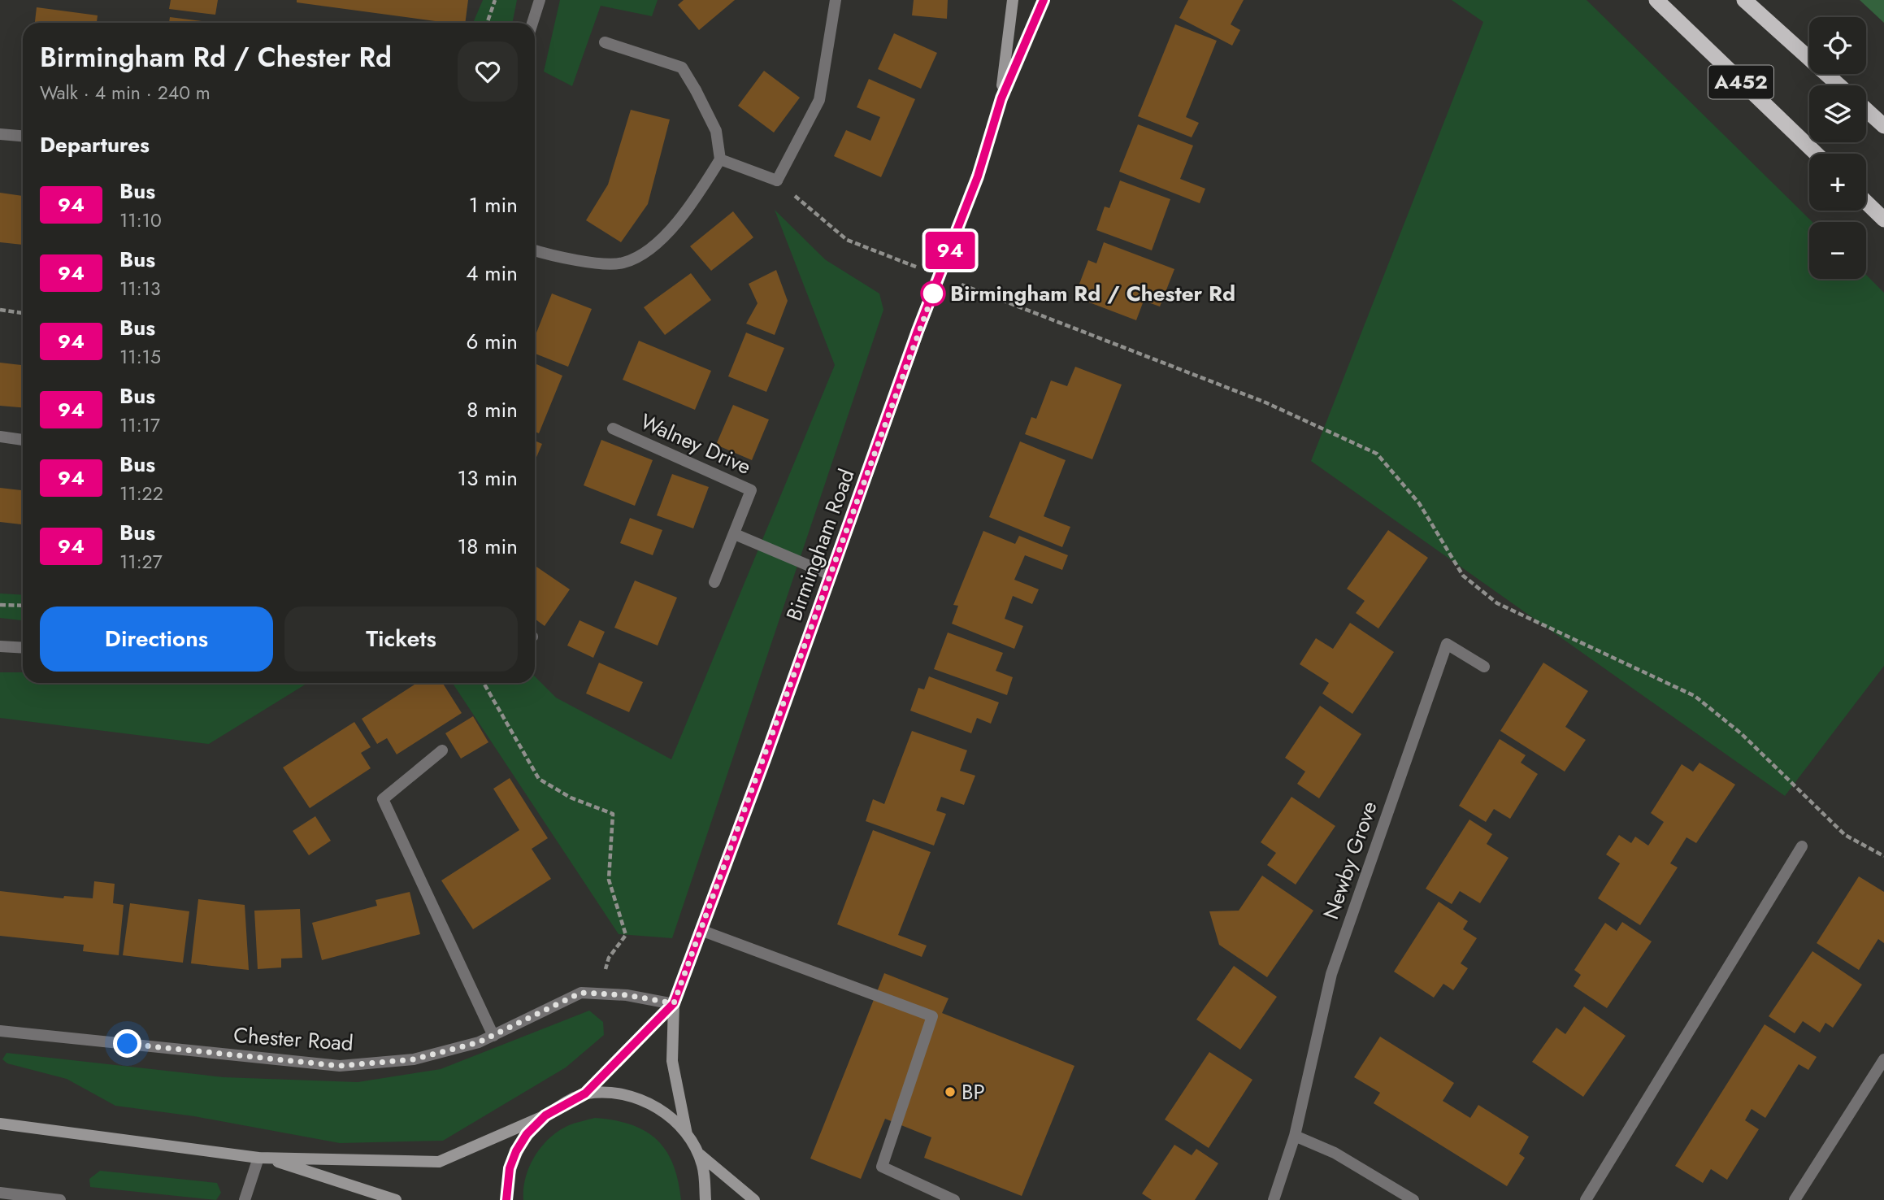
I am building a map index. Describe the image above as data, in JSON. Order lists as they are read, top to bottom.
{
  "streets": {
    "highway": ["A452"],
    "main road": ["Birmingham Road"],
    "street": ["Walney Drive", "Newby Grove", "Chester Road"]
  },
  "crossings": [
    ["Birmingham Road", "Chester Road"]
  ],
  "places": ["Birmingham Rd / Chester Rd", "BP"],
  "lines": ["bus line 94"],
  "page": {
    "on_map": "94",
    "map_buttons": ["+", "−"],
    "heading": [
      ["Birmingham Rd / Chester Rd", "Walk · 4 min · 240 m"],
      "Departures"
    ],
    "list": [
      {
        "mark": "94",
        "name": "Bus",
        "note": "11:10",
        "value": "1 min"
      },
      {
        "mark": "94",
        "name": "Bus",
        "note": "11:13",
        "value": "4 min"
      },
      {
        "mark": "94",
        "name": "Bus",
        "note": "11:15",
        "value": "6 min"
      },
      {
        "mark": "94",
        "name": "Bus",
        "note": "11:17",
        "value": "8 min"
      },
      {
        "mark": "94",
        "name": "Bus",
        "note": "11:22",
        "value": "13 min"
      },
      {
        "mark": "94",
        "name": "Bus",
        "note": "11:27",
        "value": "18 min"
      }
    ],
    "buttons": ["Directions", "Tickets"]
  }
}
